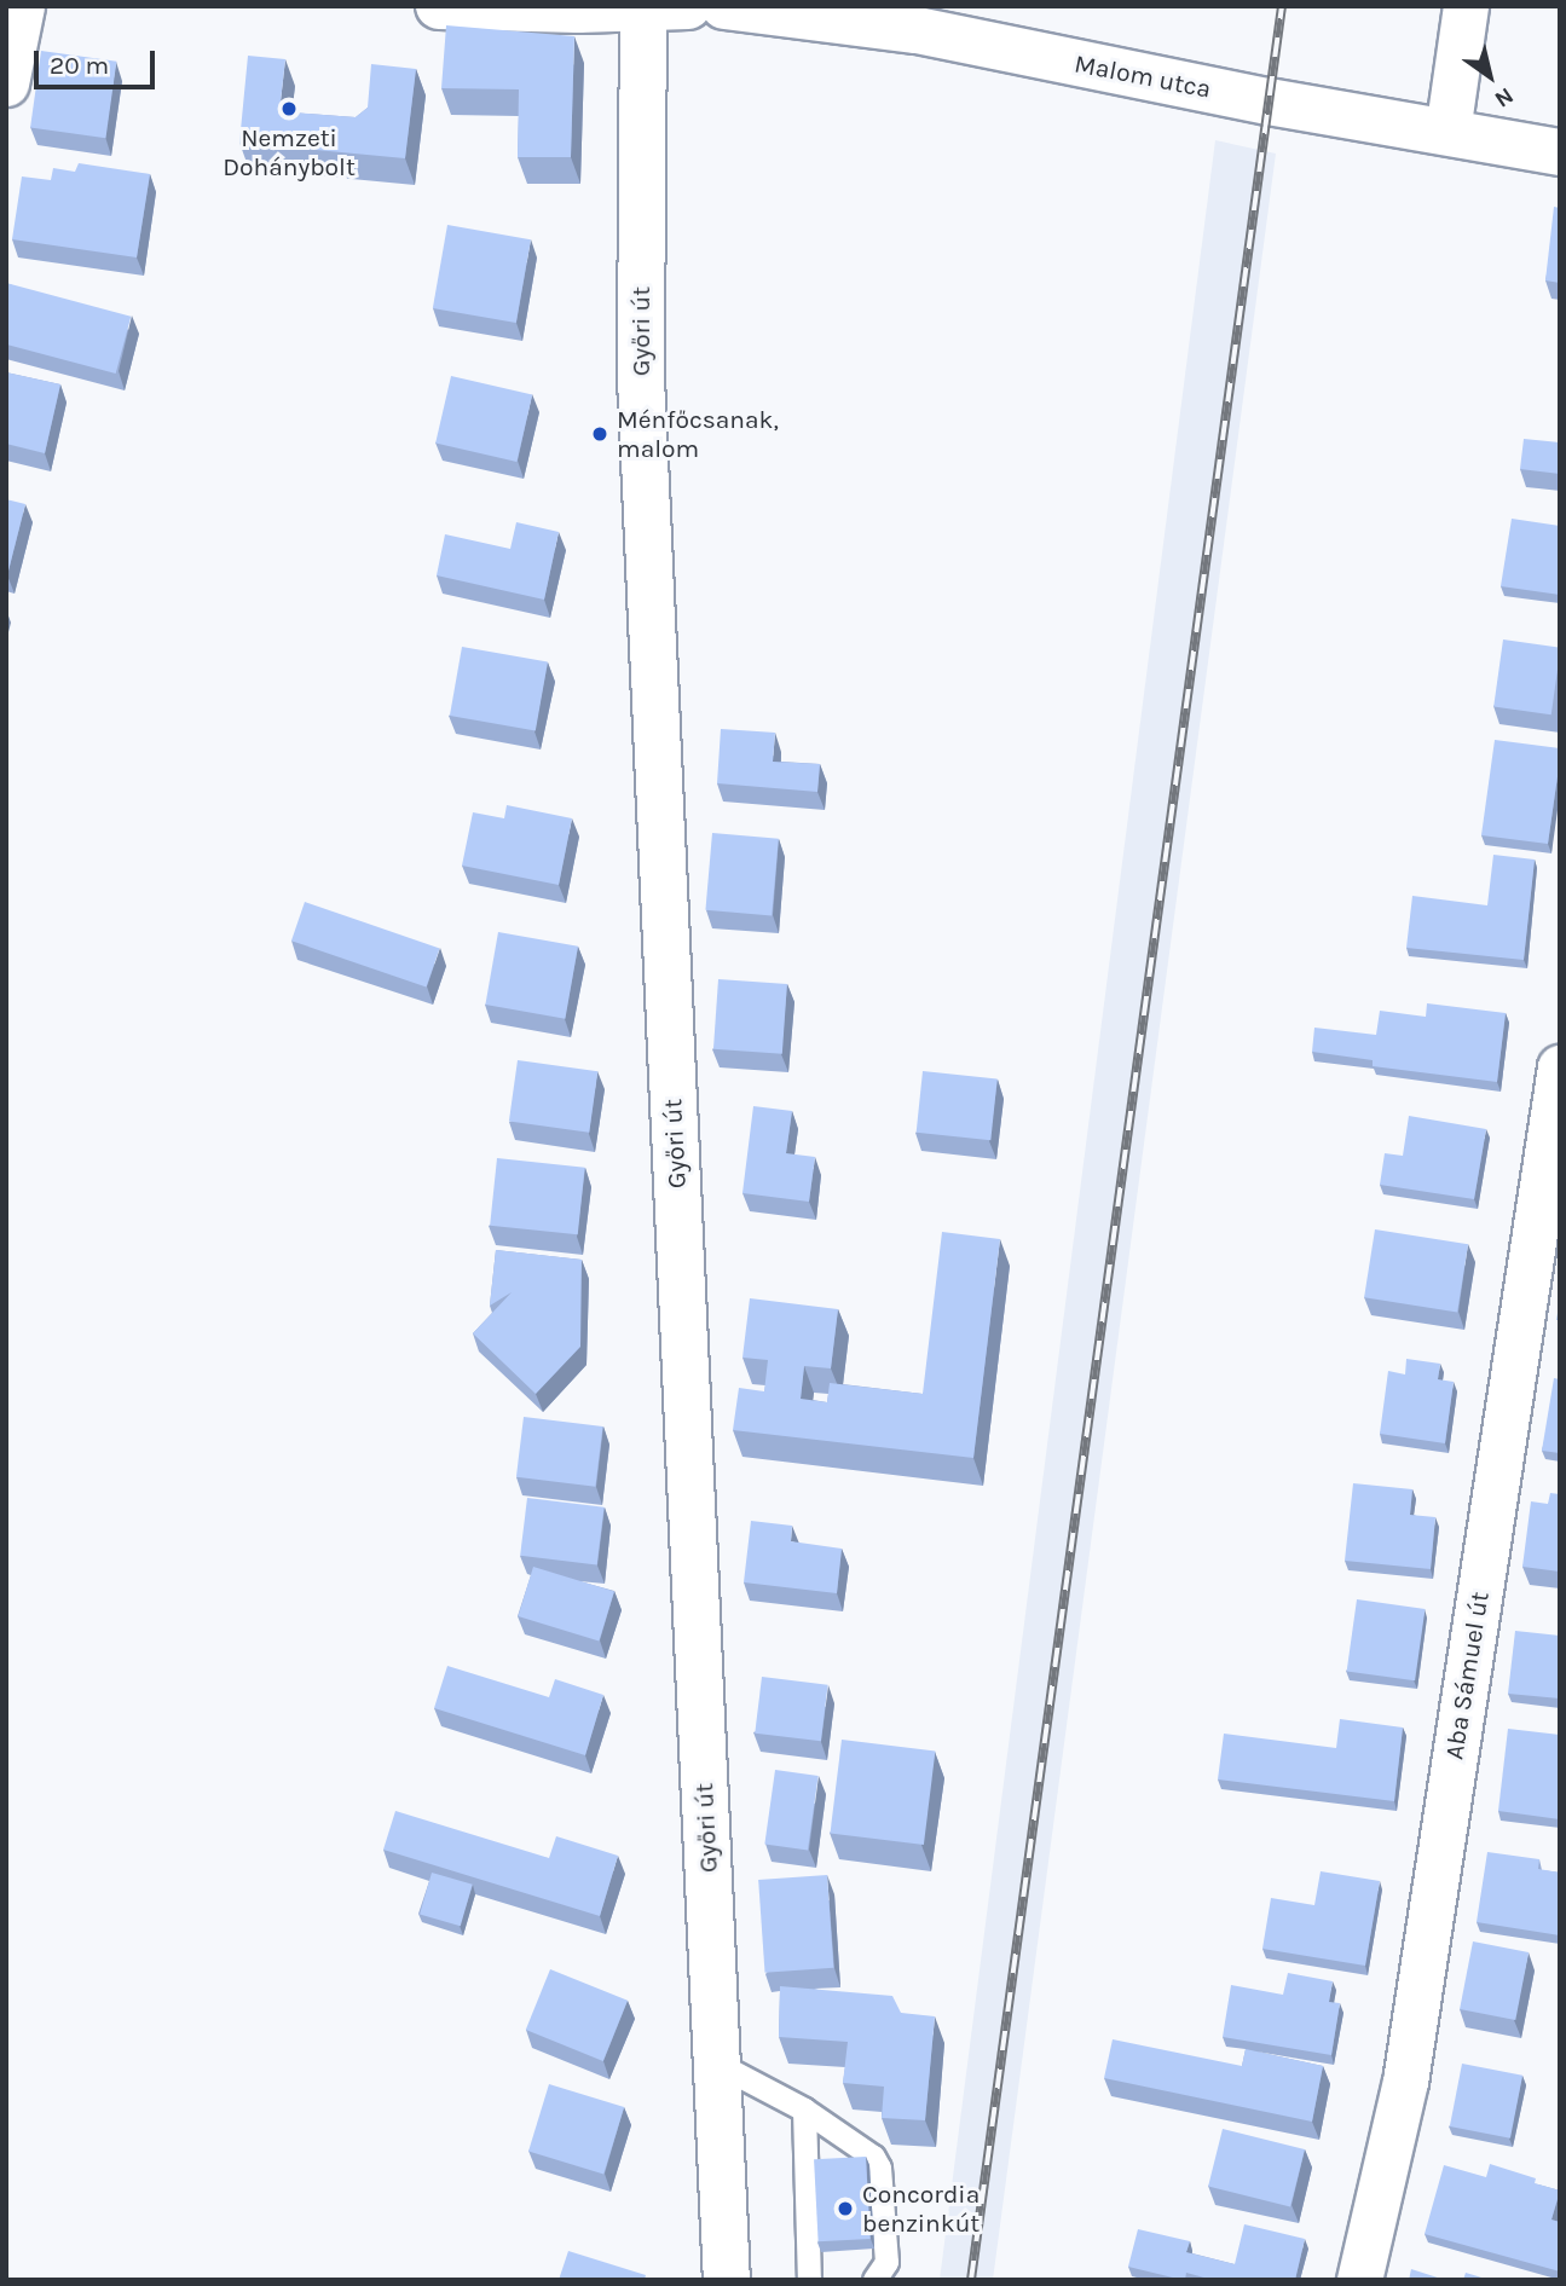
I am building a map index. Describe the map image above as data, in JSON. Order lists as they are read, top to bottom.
{
  "streets": {
    "street": ["Malom utca", "Győri út", "Aba Sámuel út"]
  },
  "places": ["Nemzeti Dohánybolt", "Ménfőcsanak, malom", "Concordia benzinkút"],
  "scale_bar": "20 m",
  "north": "bottom right"
}
